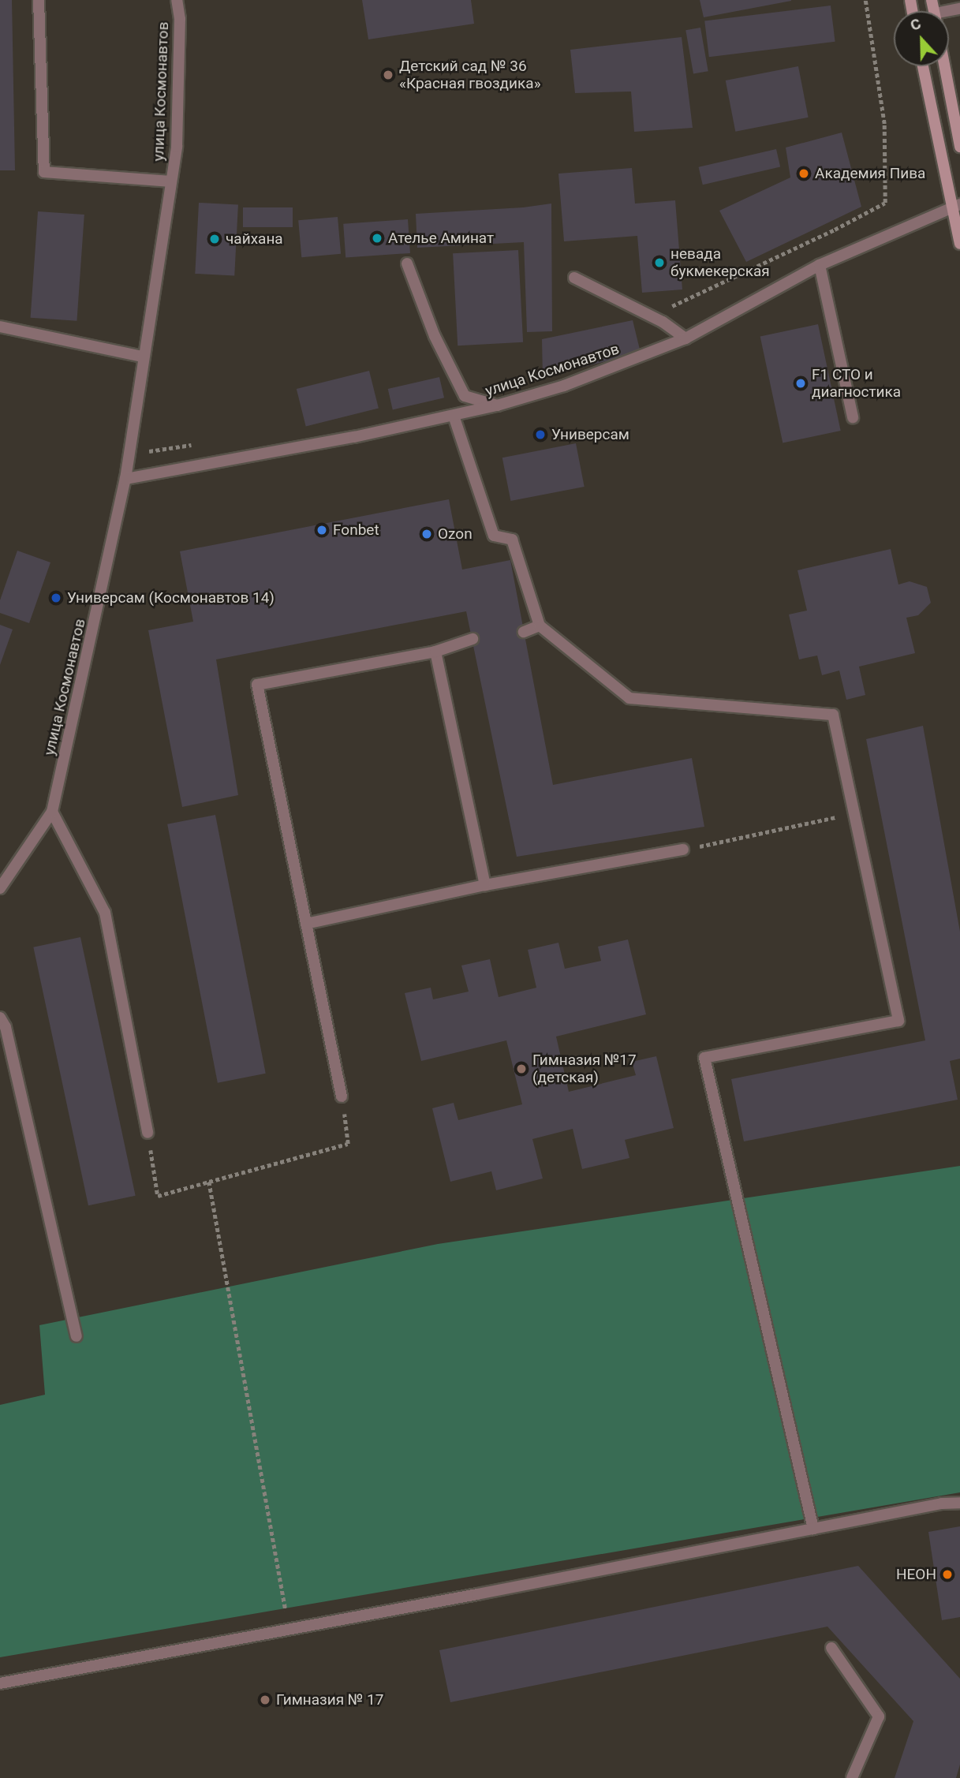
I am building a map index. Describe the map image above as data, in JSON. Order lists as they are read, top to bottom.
{
  "streets": {
    "street": ["улица Космонавтов"]
  },
  "places": [
    "Детский сад № 36 «Красная гвоздика»",
    "Академия Пива",
    "Ателье Аминат",
    "чайхана",
    "невада букмекерская",
    "F1 СТО и диагностика",
    "Универсам",
    "Fonbet",
    "Ozon",
    "Универсам (Космонавтов 14)",
    "Гимназия №17 (детская)",
    "НЕОН",
    "Гимназия № 17"
  ],
  "north": "top"
}
